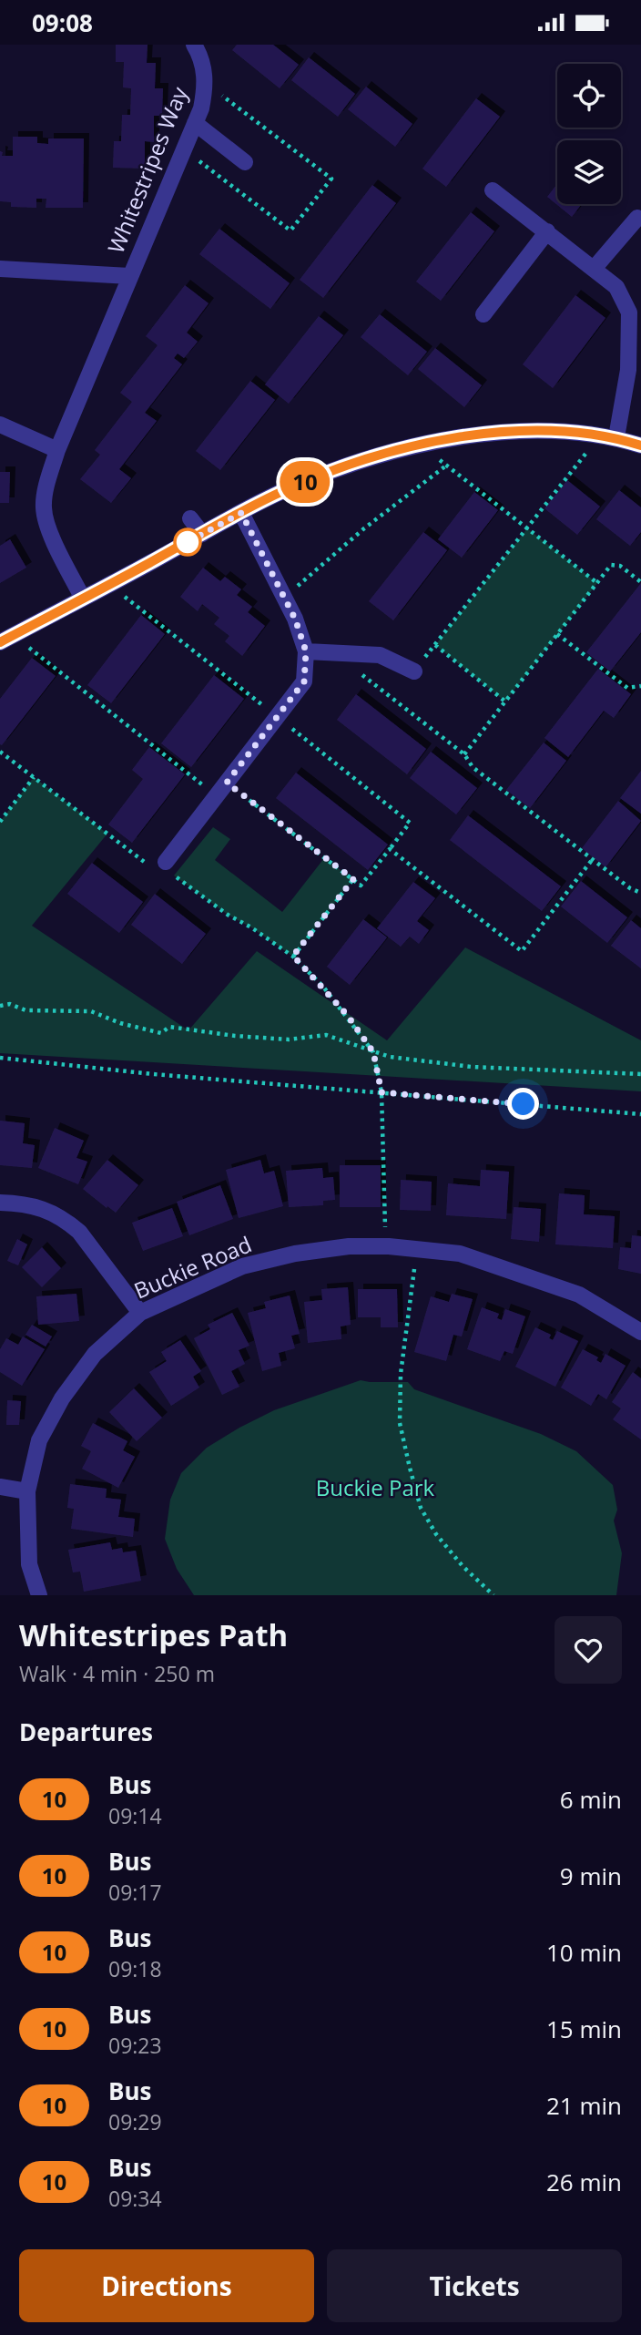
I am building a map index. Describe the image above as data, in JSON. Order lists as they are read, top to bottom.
{
  "streets": {
    "street": ["Whitestripes Way", "Buckie Road"]
  },
  "parks": ["Buckie Park"],
  "lines": ["bus line 10"],
  "page": {
    "status": "09:08",
    "on_map": "10",
    "heading": [
      ["Whitestripes Path", "Walk · 4 min · 250 m"],
      "Departures"
    ],
    "list": [
      {
        "mark": "10",
        "name": "Bus",
        "note": "09:14",
        "value": "6 min"
      },
      {
        "mark": "10",
        "name": "Bus",
        "note": "09:17",
        "value": "9 min"
      },
      {
        "mark": "10",
        "name": "Bus",
        "note": "09:18",
        "value": "10 min"
      },
      {
        "mark": "10",
        "name": "Bus",
        "note": "09:23",
        "value": "15 min"
      },
      {
        "mark": "10",
        "name": "Bus",
        "note": "09:29",
        "value": "21 min"
      },
      {
        "mark": "10",
        "name": "Bus",
        "note": "09:34",
        "value": "26 min"
      }
    ],
    "buttons": ["Directions", "Tickets"]
  }
}
